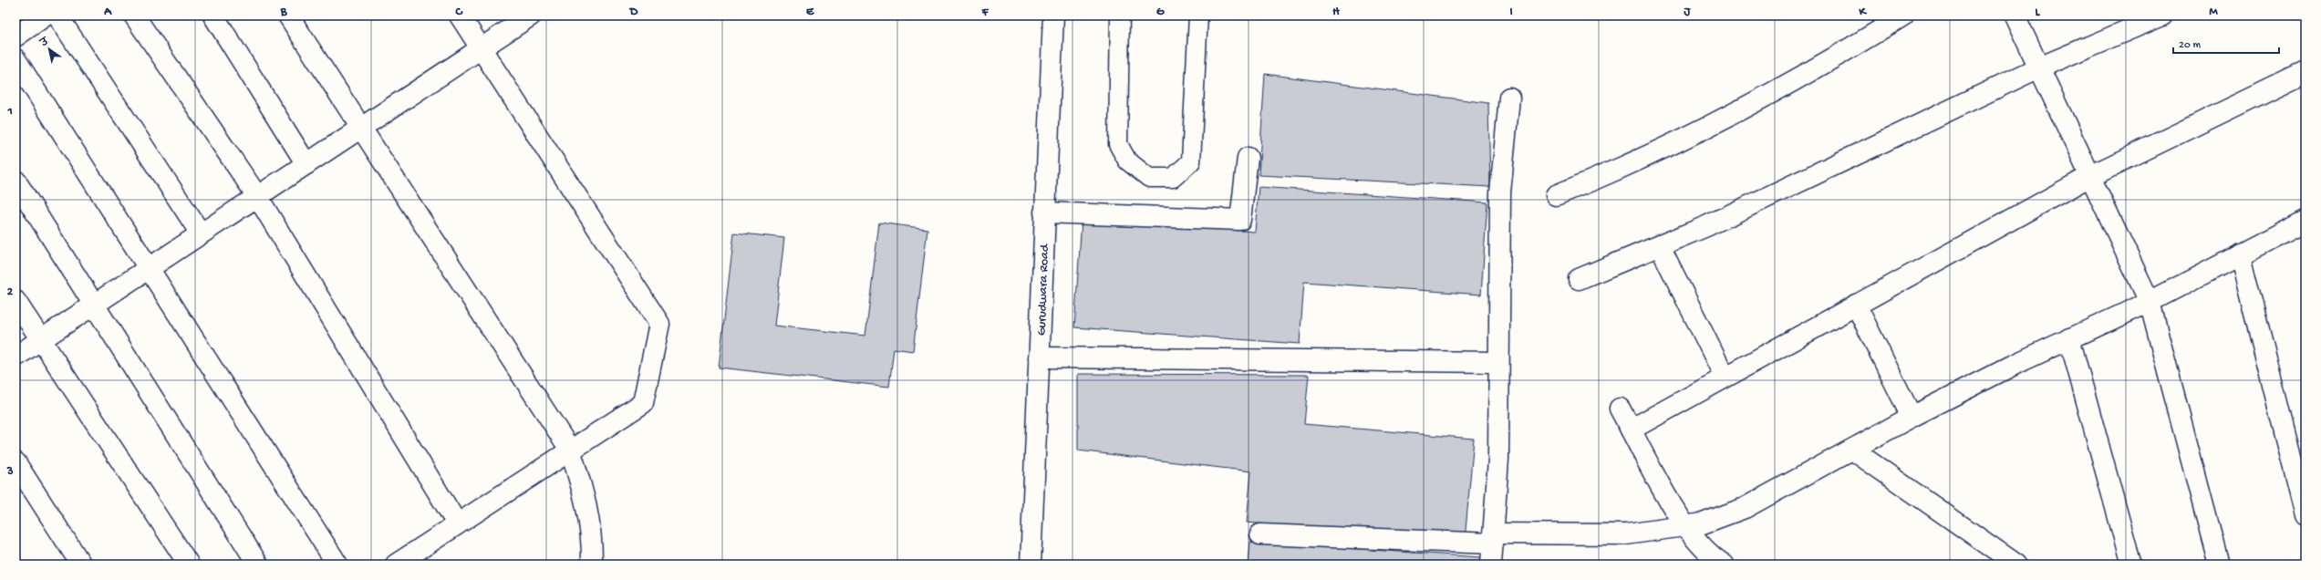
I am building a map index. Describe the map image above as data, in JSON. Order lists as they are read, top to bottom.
{
  "streets": {
    "street": ["Gurudwara Road"]
  },
  "scale_bar": "20 m",
  "north": "top left",
  "grid": {
    "columns": [
      "A",
      "B",
      "C",
      "D",
      "E",
      "F",
      "G",
      "H",
      "I",
      "J",
      "K",
      "L",
      "M"
    ],
    "rows": ["1", "2", "3"]
  }
}
